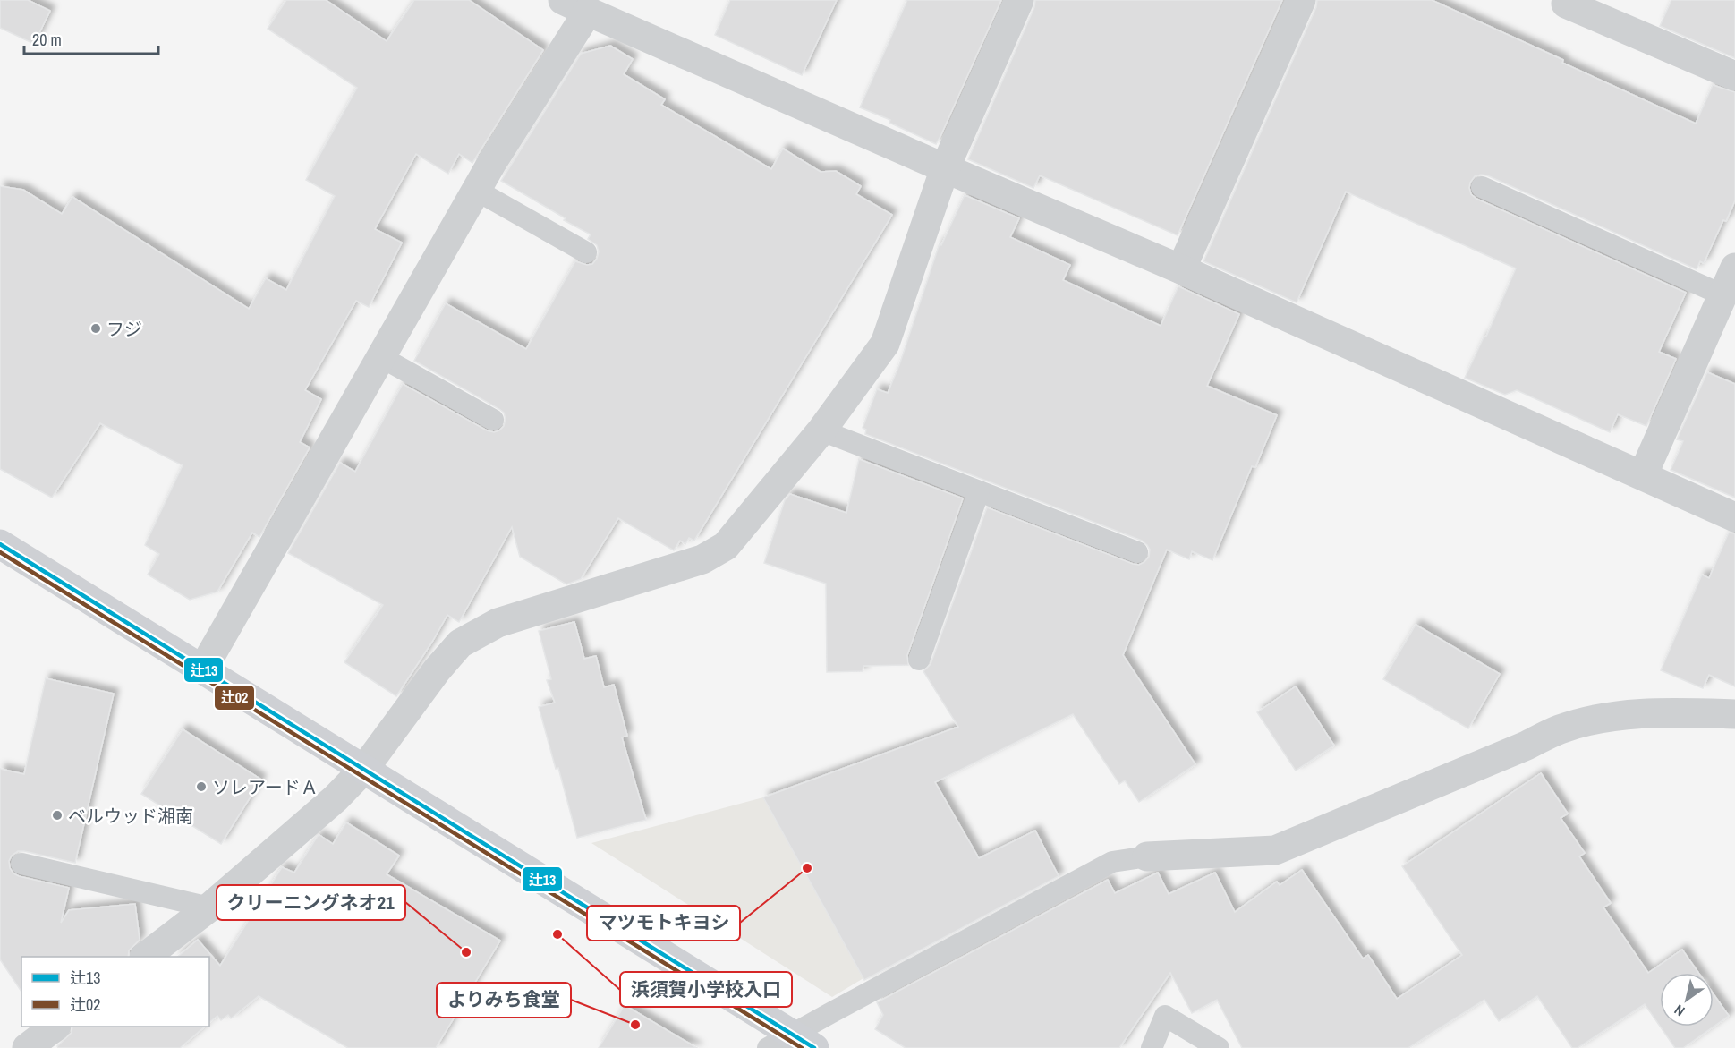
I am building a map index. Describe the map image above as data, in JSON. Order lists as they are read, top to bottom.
{
  "places": [
    "フジ",
    "ソレアードＡ",
    "ベルウッド湘南",
    "マツモトキヨシ",
    "浜須賀小学校入口",
    "クリーニングネオ21",
    "よりみち食堂"
  ],
  "lines": ["transit line 辻13", "transit line 辻02"],
  "legend": ["辻13", "辻02"],
  "scale_bar": "20 m",
  "north": "bottom left"
}
